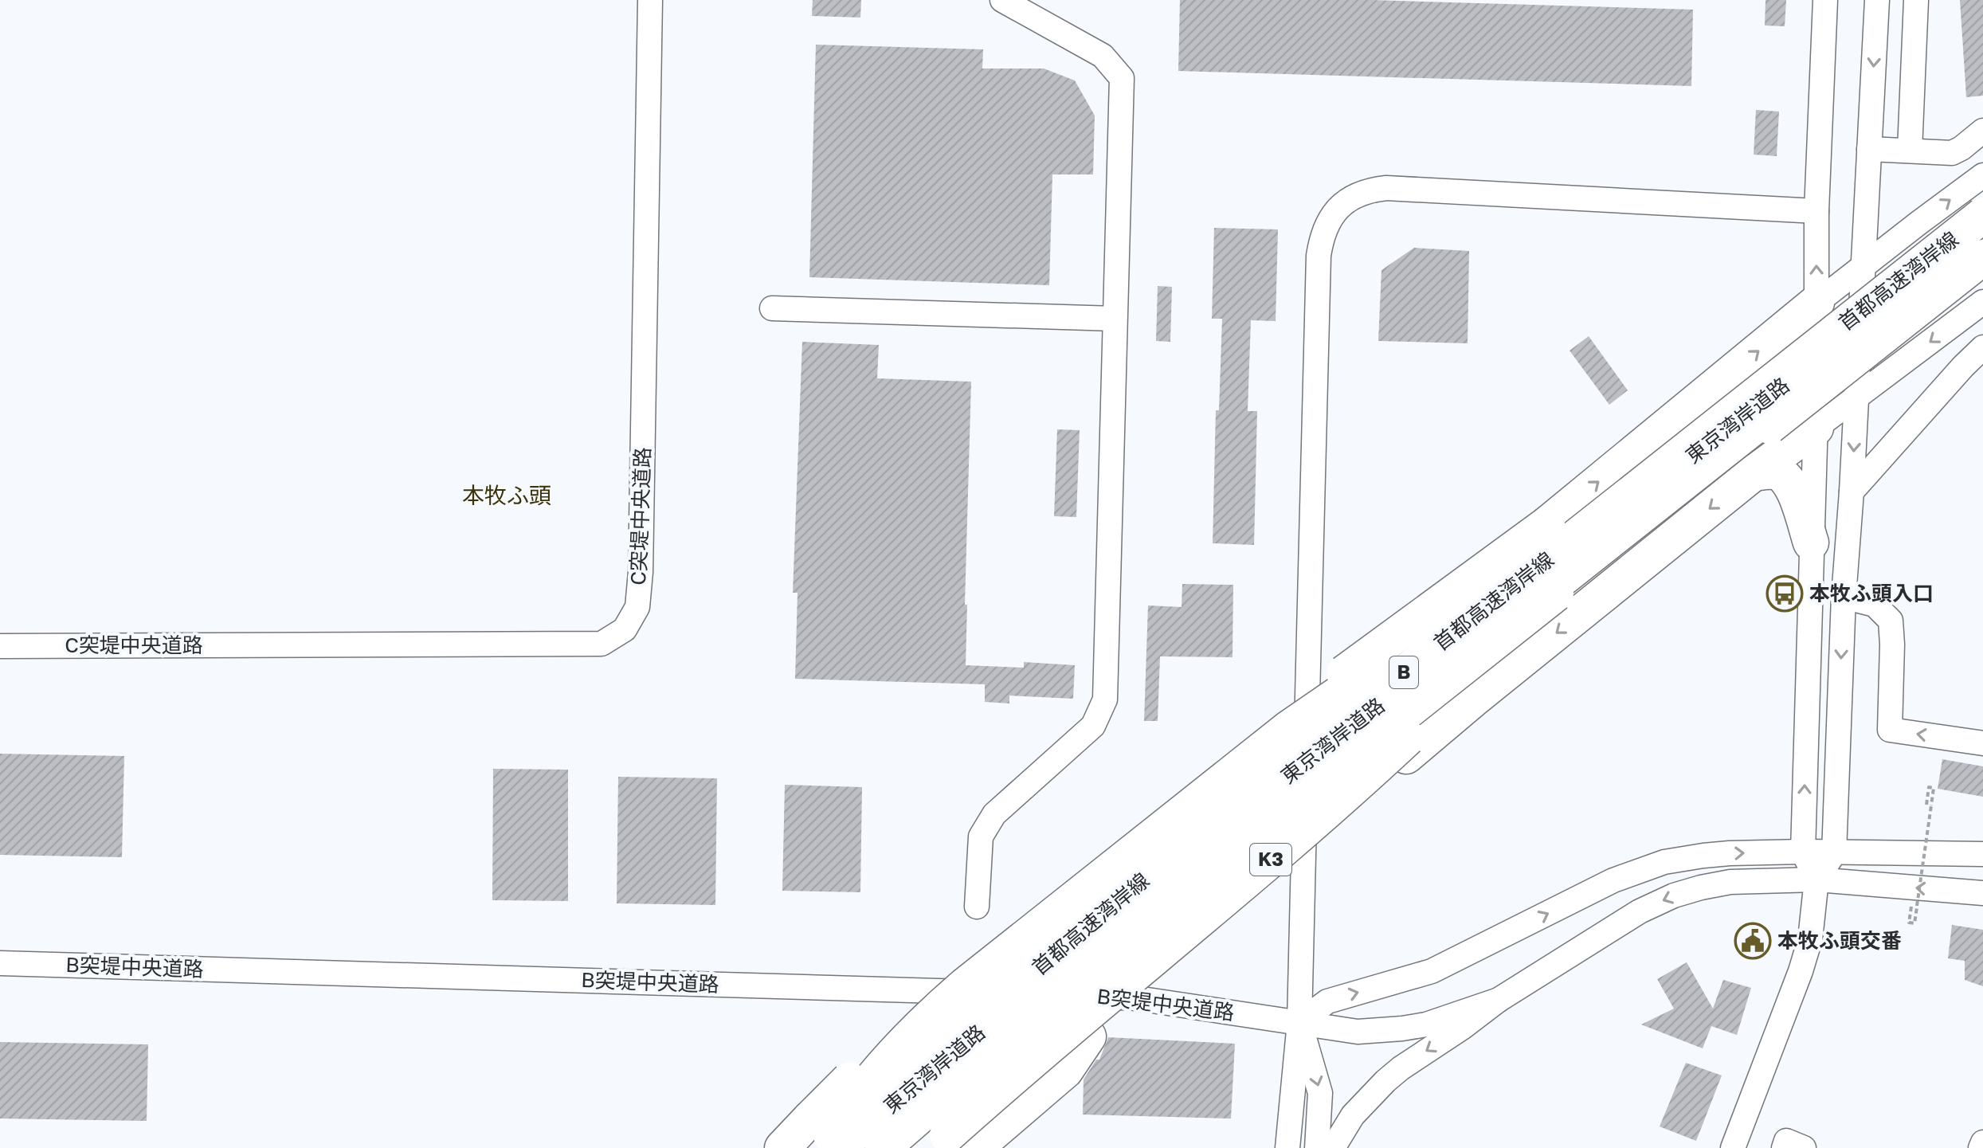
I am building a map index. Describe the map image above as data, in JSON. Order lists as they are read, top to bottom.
{
  "streets": {
    "highway": [
      "首都高速湾岸線",
      "東京湾岸道路",
      "B",
      "K3"
    ],
    "street": ["C突堤中央道路", "B突堤中央道路"]
  },
  "crossings": [
    ["首都高速湾岸線", "東京湾岸道路"],
    ["首都高速湾岸線", "K3"]
  ],
  "districts": ["本牧ふ頭"],
  "places": {
    "bus stop": ["本牧ふ頭入口"],
    "public building": ["本牧ふ頭交番"]
  }
}
